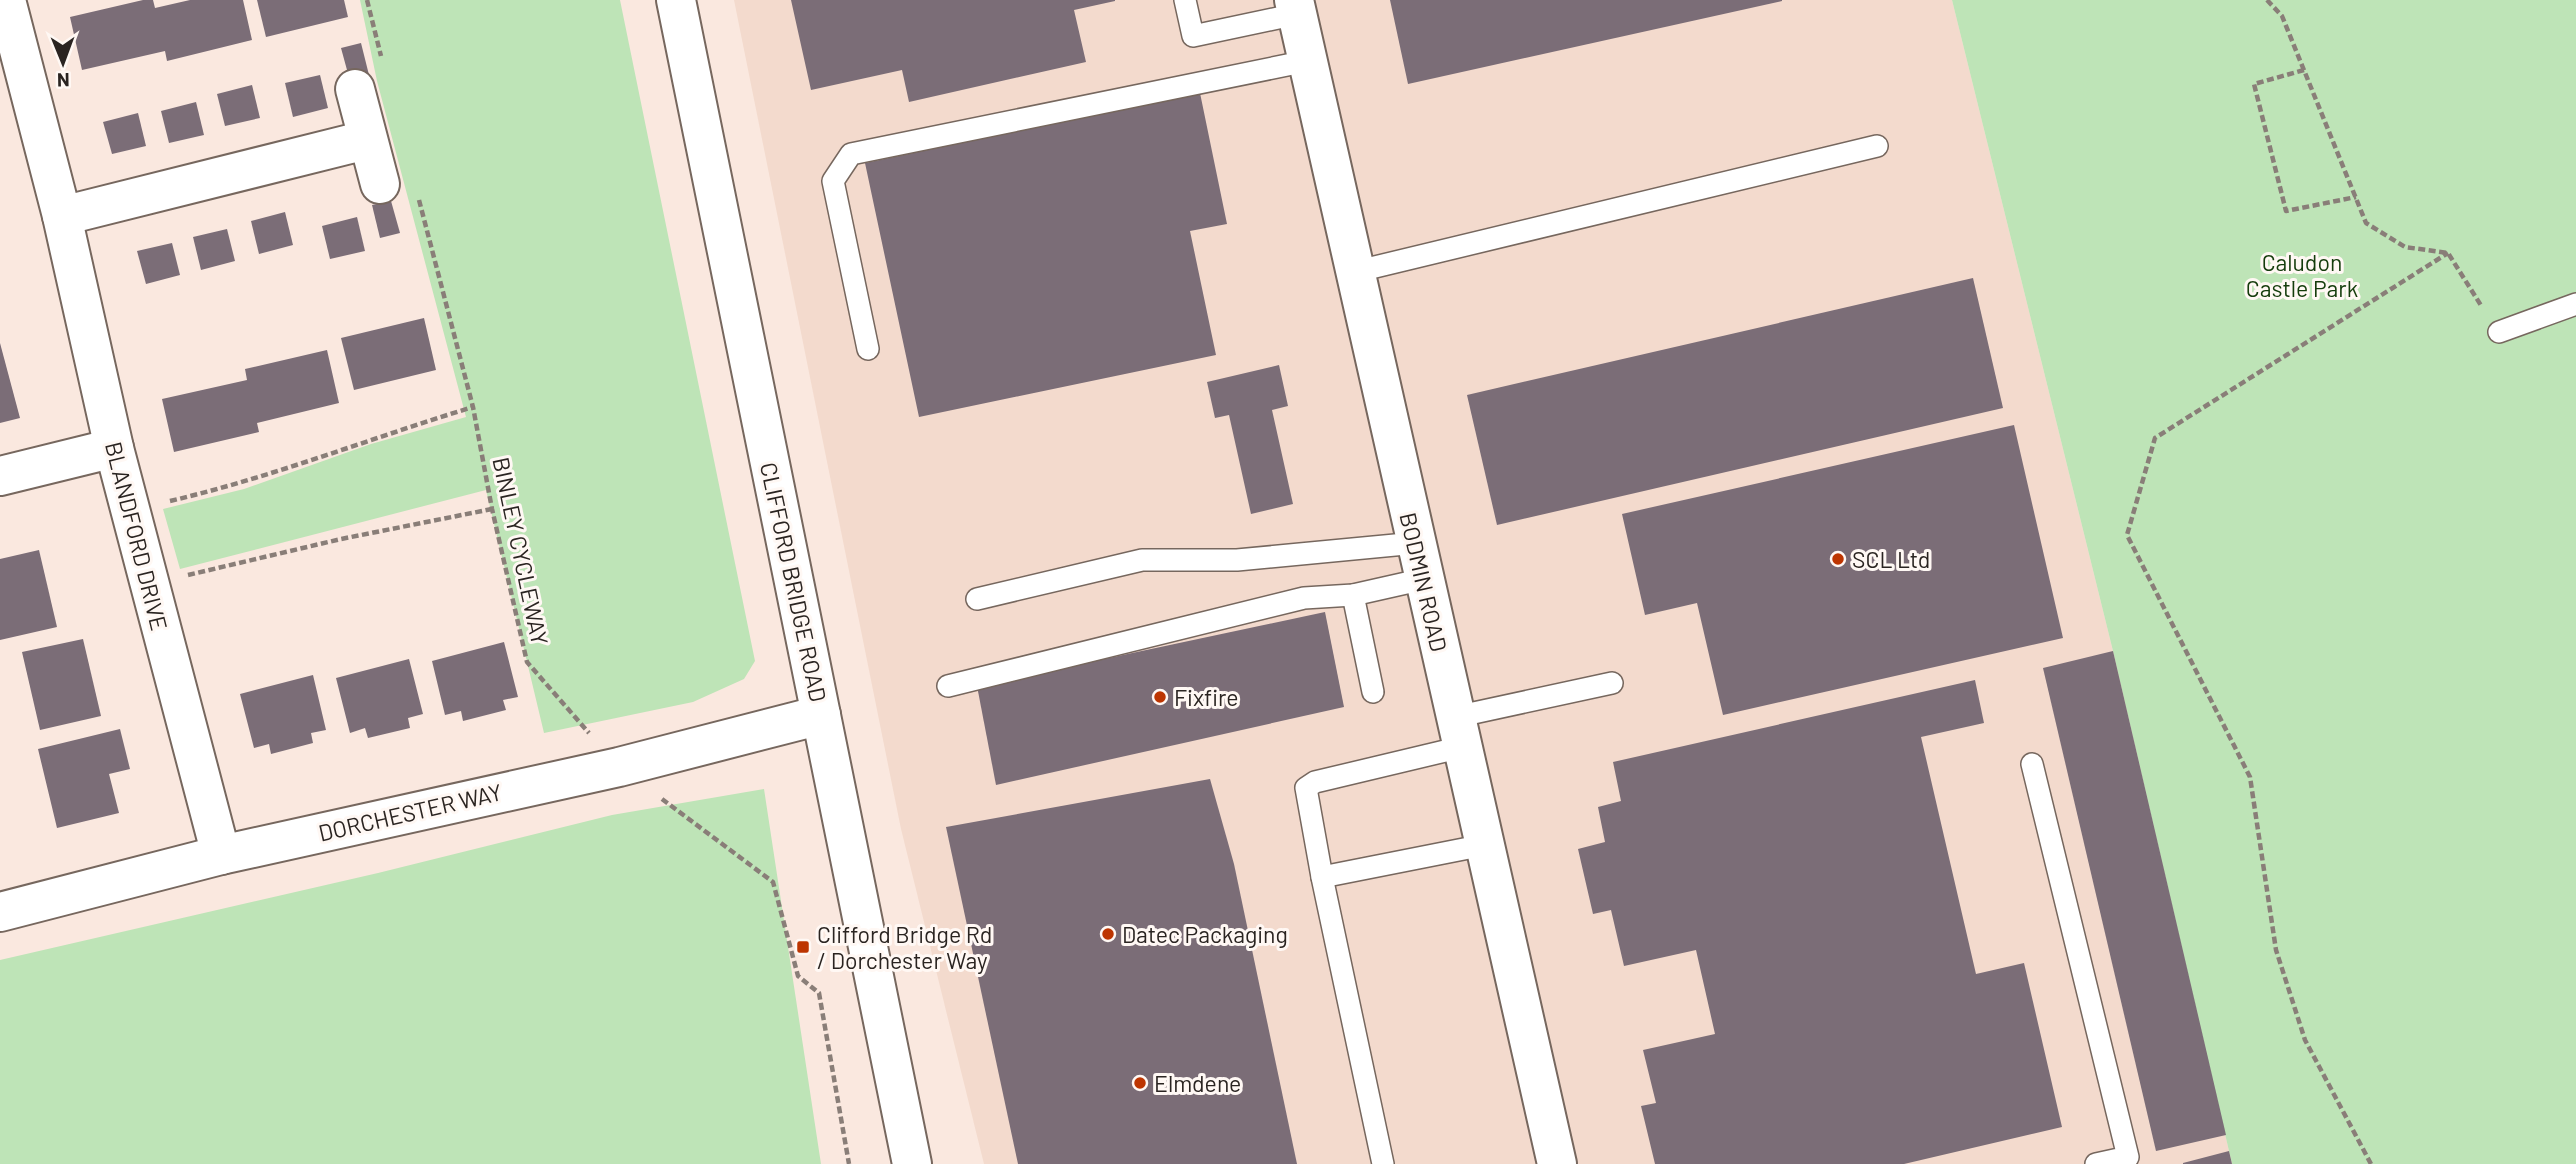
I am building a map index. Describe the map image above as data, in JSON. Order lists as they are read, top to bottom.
{
  "streets": {
    "street": [
      "BLANDFORD DRIVE",
      "CLIFFORD BRIDGE ROAD",
      "BODMIN ROAD",
      "DORCHESTER WAY"
    ],
    "path": ["BINLEY CYCLEWAY"]
  },
  "crossings": [
    ["BLANDFORD DRIVE", "DORCHESTER WAY"],
    ["BINLEY CYCLEWAY", "DORCHESTER WAY"],
    ["CLIFFORD BRIDGE ROAD", "DORCHESTER WAY"]
  ],
  "parks": ["Caludon Castle Park"],
  "places": {
    "other": [
      "SCL Ltd",
      "Fixfire",
      "Datec Packaging",
      "Elmdene"
    ],
    "transit": ["Clifford Bridge Rd / Dorchester Way"]
  },
  "north": "bottom"
}
